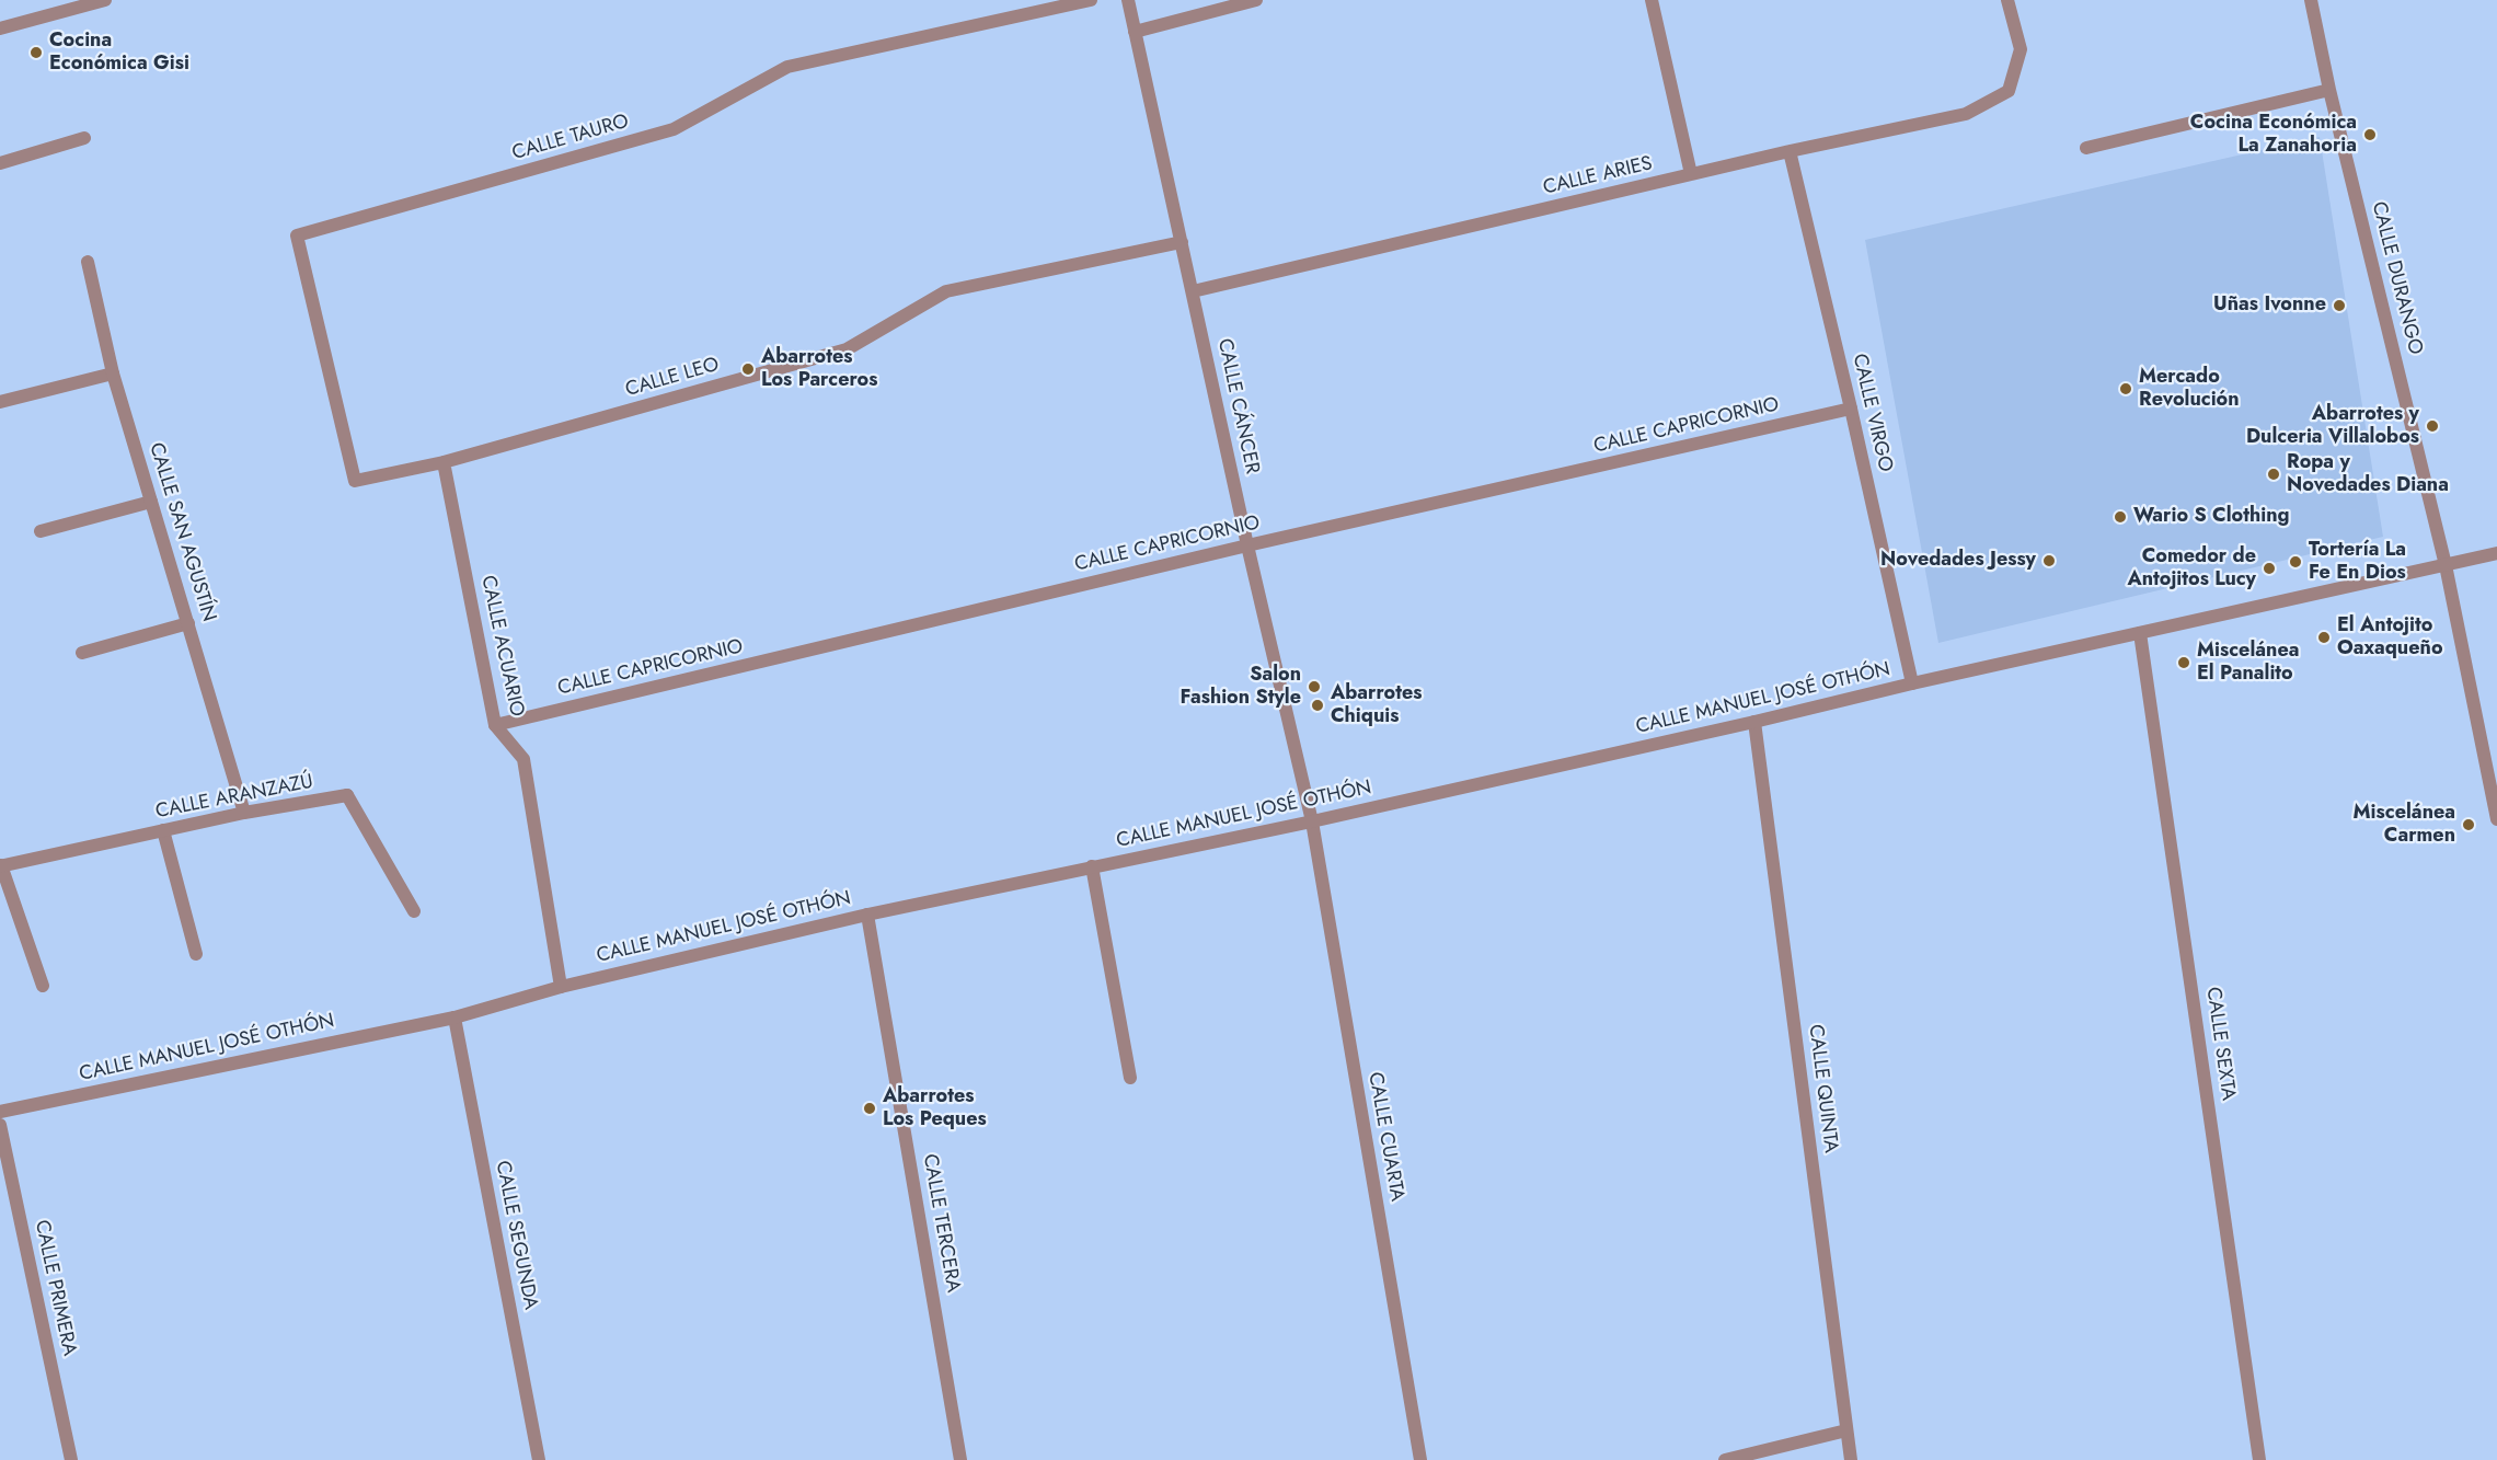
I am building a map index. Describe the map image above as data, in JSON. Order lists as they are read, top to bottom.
{
  "streets": {
    "street": [
      "CALLE TAURO",
      "CALLE ARIES",
      "CALLE DURANGO",
      "CALLE LEO",
      "CALLE CÁNCER",
      "CALLE VIRGO",
      "CALLE CAPRICORNIO",
      "CALLE SAN AGUSTÍN",
      "CALLE ACUARIO",
      "CALLE MANUEL JOSÉ OTHÓN",
      "CALLE ARANZAZÚ",
      "CALLE SEXTA",
      "CALLE QUINTA",
      "CALLE CUARTA",
      "CALLE TERCERA",
      "CALLE SEGUNDA",
      "CALLE PRIMERA"
    ]
  },
  "crossings": [
    ["CALLE TAURO", "CALLE LEO"],
    ["CALLE ARIES", "CALLE CÁNCER"],
    ["CALLE ARIES", "CALLE VIRGO"],
    ["CALLE DURANGO", "CALLE MANUEL JOSÉ OTHÓN"],
    ["CALLE LEO", "CALLE CÁNCER"],
    ["CALLE LEO", "CALLE ACUARIO"],
    ["CALLE CÁNCER", "CALLE CAPRICORNIO"],
    ["CALLE CÁNCER", "CALLE MANUEL JOSÉ OTHÓN"],
    ["CALLE CÁNCER", "CALLE CUARTA"],
    ["CALLE VIRGO", "CALLE CAPRICORNIO"],
    ["CALLE VIRGO", "CALLE MANUEL JOSÉ OTHÓN"],
    ["CALLE CAPRICORNIO", "CALLE ACUARIO"],
    ["CALLE SAN AGUSTÍN", "CALLE ARANZAZÚ"],
    ["CALLE ACUARIO", "CALLE MANUEL JOSÉ OTHÓN"],
    ["CALLE MANUEL JOSÉ OTHÓN", "CALLE SEXTA"],
    ["CALLE MANUEL JOSÉ OTHÓN", "CALLE QUINTA"],
    ["CALLE MANUEL JOSÉ OTHÓN", "CALLE CUARTA"],
    ["CALLE MANUEL JOSÉ OTHÓN", "CALLE TERCERA"],
    ["CALLE MANUEL JOSÉ OTHÓN", "CALLE SEGUNDA"]
  ],
  "places": [
    "Cocina Económica Gisi",
    "Cocina Económica La Zanahoria",
    "Uñas Ivonne",
    "Abarrotes Los Parceros",
    "Mercado Revolución",
    "Abarrotes y Dulceria Villalobos",
    "Ropa y Novedades Diana",
    "Wario S Clothing",
    "Novedades Jessy",
    "Tortería La Fe En Dios",
    "Comedor de Antojitos Lucy",
    "El Antojito Oaxaqueño",
    "Miscelánea El Panalito",
    "Salon Fashion Style",
    "Abarrotes Chiquis",
    "Miscelánea Carmen",
    "Abarrotes Los Peques"
  ]
}
